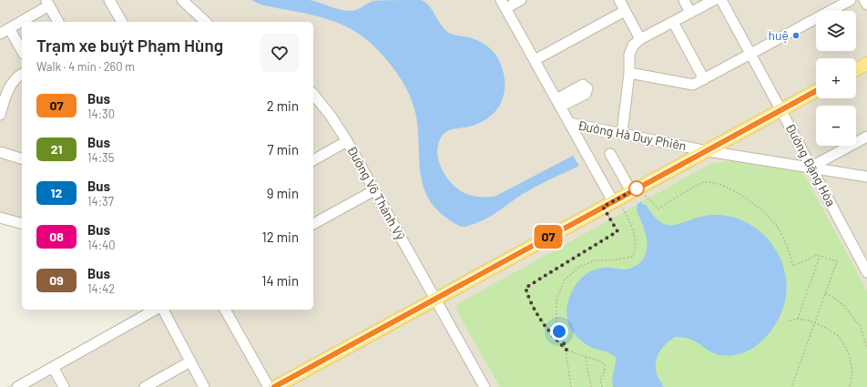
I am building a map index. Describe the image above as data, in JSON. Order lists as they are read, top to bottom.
{
  "streets": {
    "street": ["Đường Hà Duy Phiên", "Đường Đặng Hòa", "Đường Võ Thành Vỹ"]
  },
  "crossings": [
    ["Đường Hà Duy Phiên", "Đường Đặng Hòa"]
  ],
  "places": ["huệ"],
  "lines": ["bus line 07"],
  "page": {
    "on_map": "07",
    "map_buttons": ["+", "−"],
    "heading": ["Trạm xe buýt Phạm Hùng", "Walk · 4 min · 260 m"],
    "list": [
      {
        "mark": "07",
        "name": "Bus",
        "note": "14:30",
        "value": "2 min"
      },
      {
        "mark": "21",
        "name": "Bus",
        "note": "14:35",
        "value": "7 min"
      },
      {
        "mark": "12",
        "name": "Bus",
        "note": "14:37",
        "value": "9 min"
      },
      {
        "mark": "08",
        "name": "Bus",
        "note": "14:40",
        "value": "12 min"
      },
      {
        "mark": "09",
        "name": "Bus",
        "note": "14:42",
        "value": "14 min"
      }
    ]
  }
}
